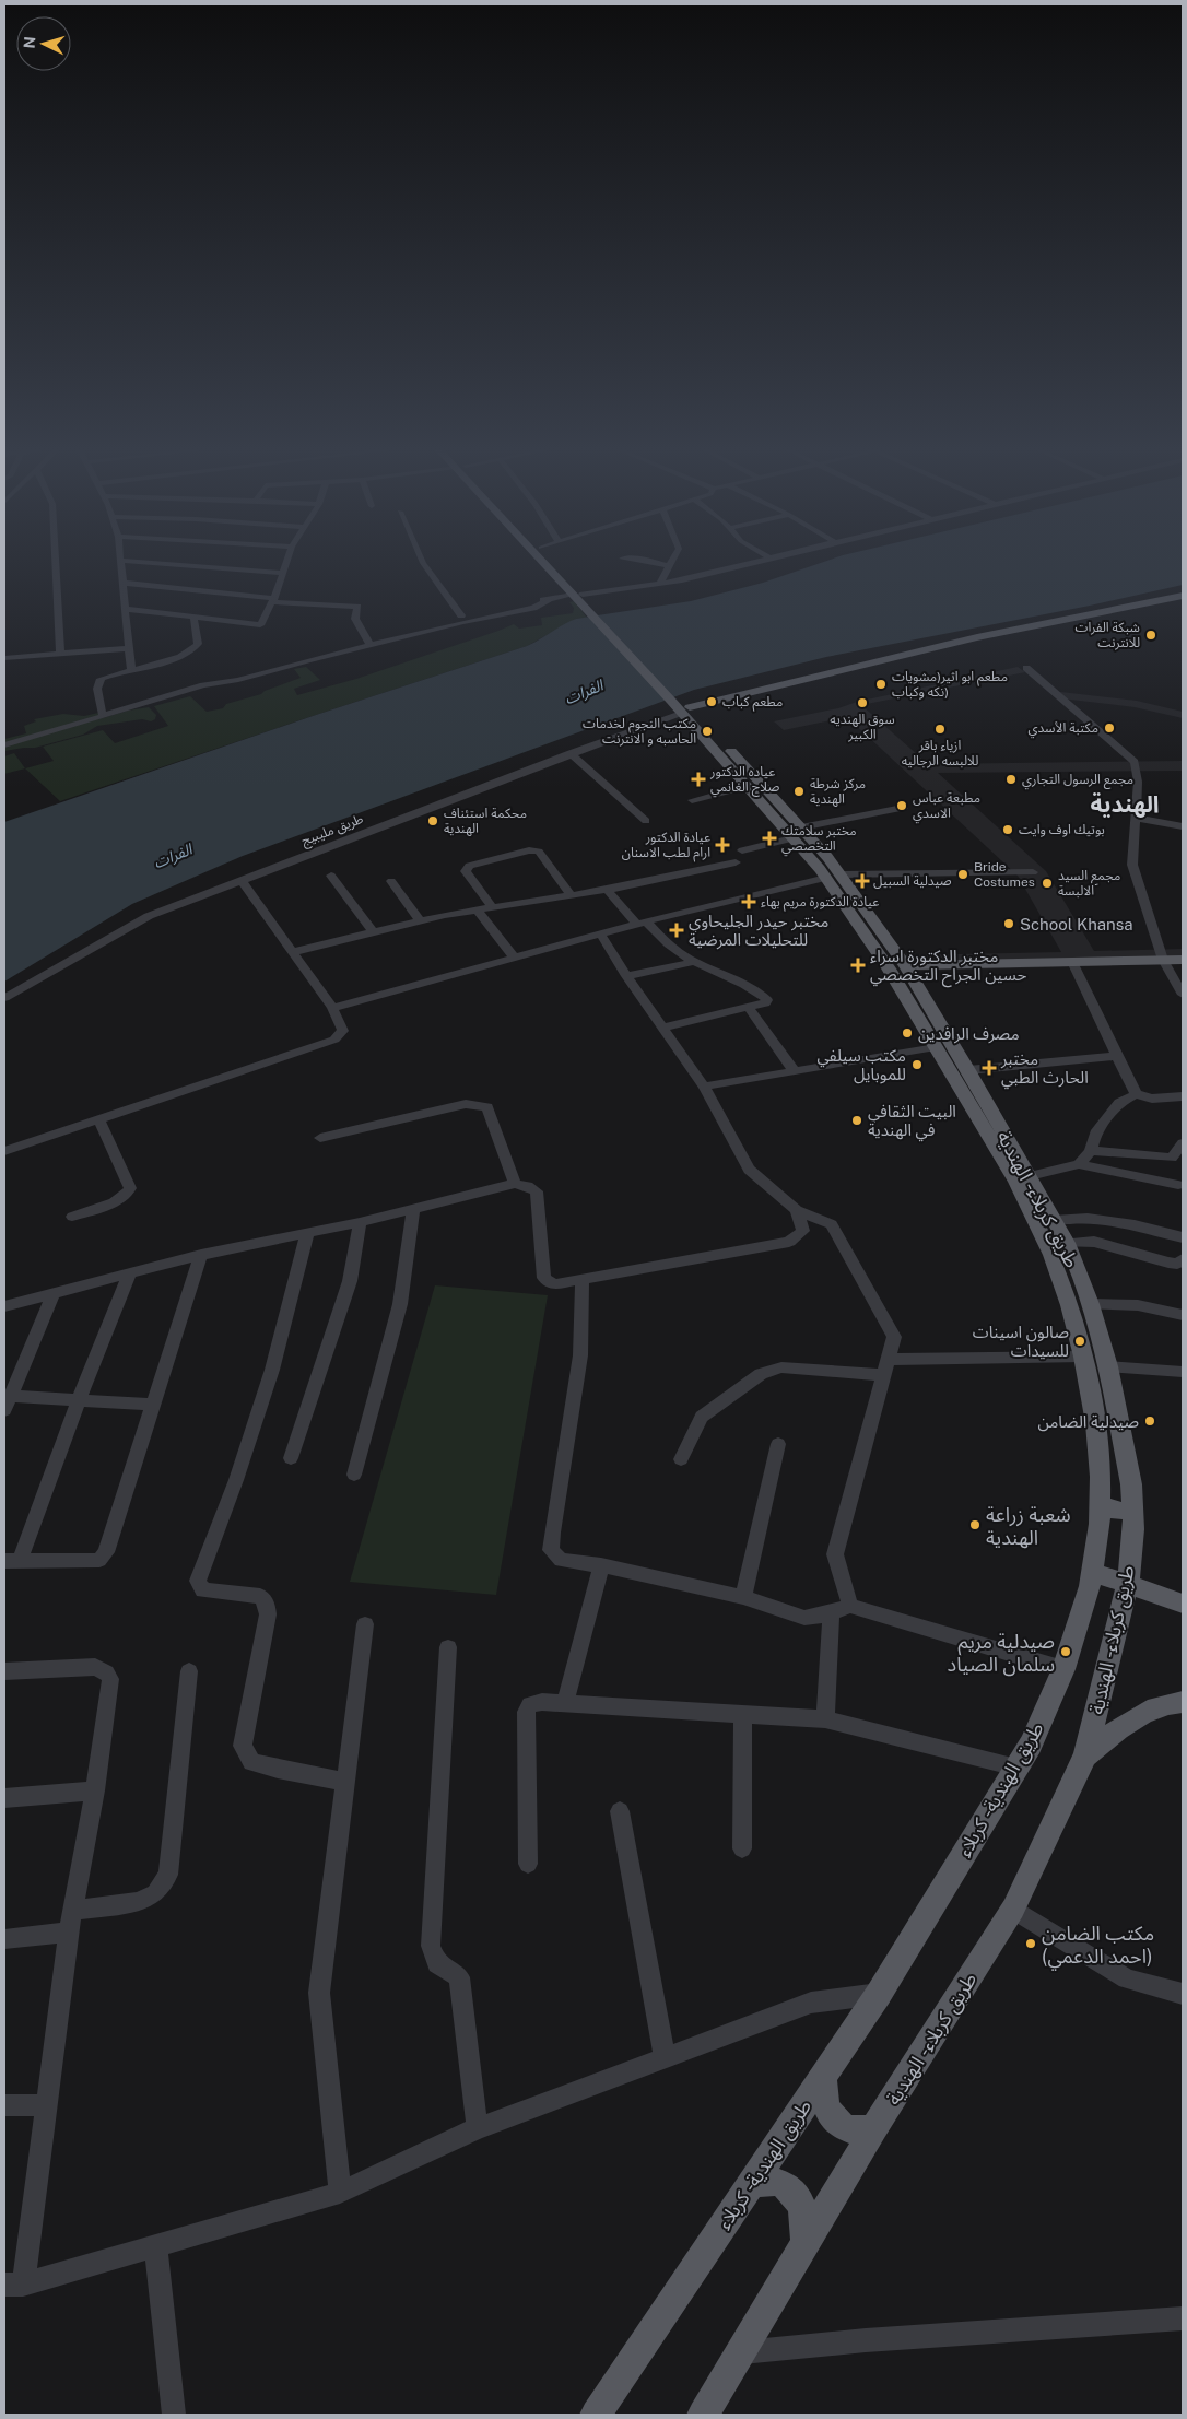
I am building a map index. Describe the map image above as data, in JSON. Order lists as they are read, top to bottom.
{
  "streets": {
    "main road": ["طريق كربلاء - الهندية", "طريق الهندية - كربلاء"],
    "street": ["طريق مليبيج"]
  },
  "crossings": [
    ["طريق مليبيج", "طريق الهندية - كربلاء"],
    ["طريق كربلاء - الهندية", "طريق الهندية - كربلاء"]
  ],
  "districts": ["الهندية"],
  "water": ["الفرات"],
  "places": {
    "other": [
      "شبكة الفرات للانترنت",
      "مطعم ابو اثير(مشويات تكه وكباب)",
      "مطعم كباب",
      "سوق الهنديه الكبير",
      "مكتبة الأسدي",
      "ازياء باقر للالبسه الرجاليه",
      "مكتب النجوم لخدمات الحاسبه و الانترنت",
      "مجمع الرسول التجاري",
      "مركز شرطة الهندية",
      "مطبعة عباس الاسدي",
      "محكمة استئناف الهندية",
      "بوتيك اوف وايت",
      "Bride Costumes",
      "مجمع السيد الالبسة",
      "School Khansa",
      "مصرف الرافدين",
      "مكتب سيلفي للموبايل",
      "البيت الثقافي في الهندية",
      "صالون اسينات للسيدات",
      "صيدلية الضامن",
      "شعبة زراعة الهندية",
      "صيدلية مريم سلمان الصياد",
      "مكتب الضامن (احمد الدعمي)"
    ],
    "health": [
      "عياده الدكتور صلاح الغانمي",
      "مختبر سلامتك التخصصي",
      "عيادة الدكتور ارام لطب الاسنان",
      "صيدلية السبيل",
      "عيادة الدكتورة مريم بهاء",
      "مختبر حيدر الجليحاوي للتحليلات المرضية",
      "مختبر الدكتورة اسراء حسين الجراح التخصصي",
      "مختبر الحارث الطبي"
    ]
  },
  "north": "left"
}
